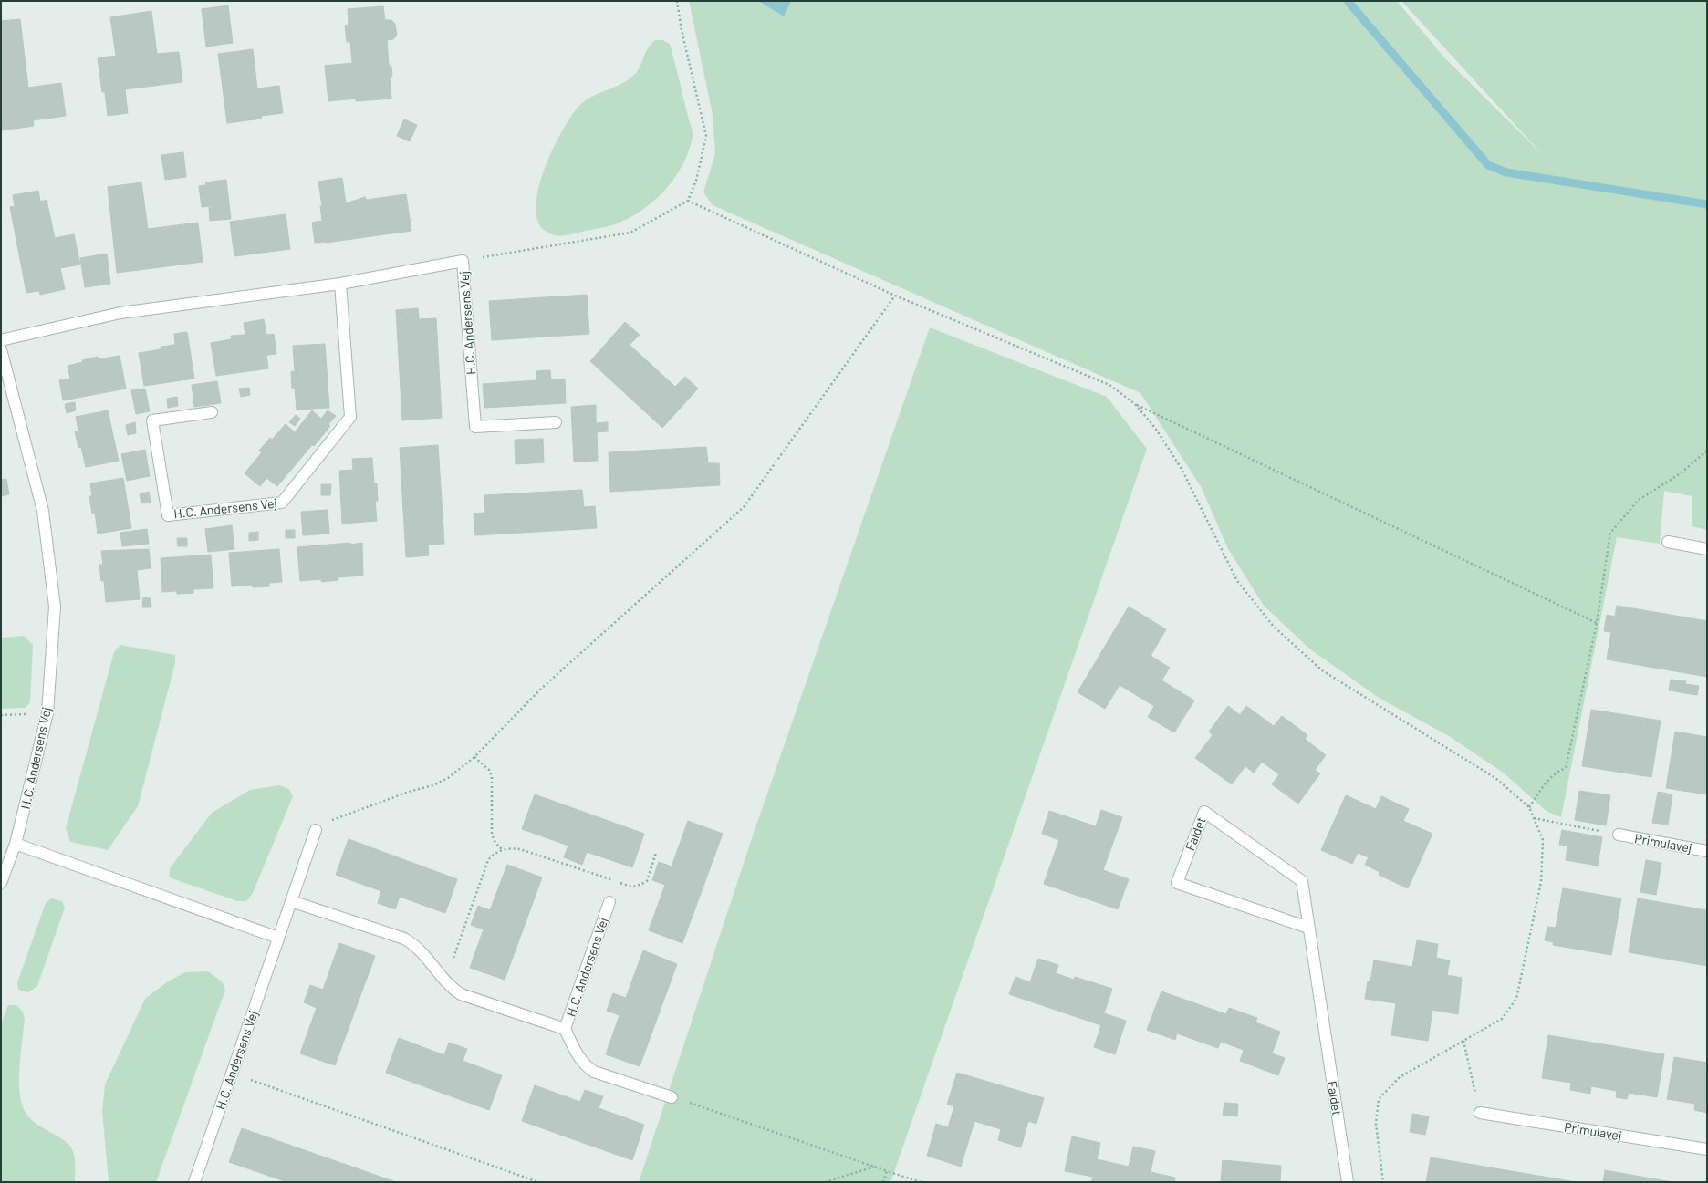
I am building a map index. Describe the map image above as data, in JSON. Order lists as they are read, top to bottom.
{
  "streets": {
    "street": ["H.C. Andersens Vej", "Faldet", "Primulavej"]
  }
}
